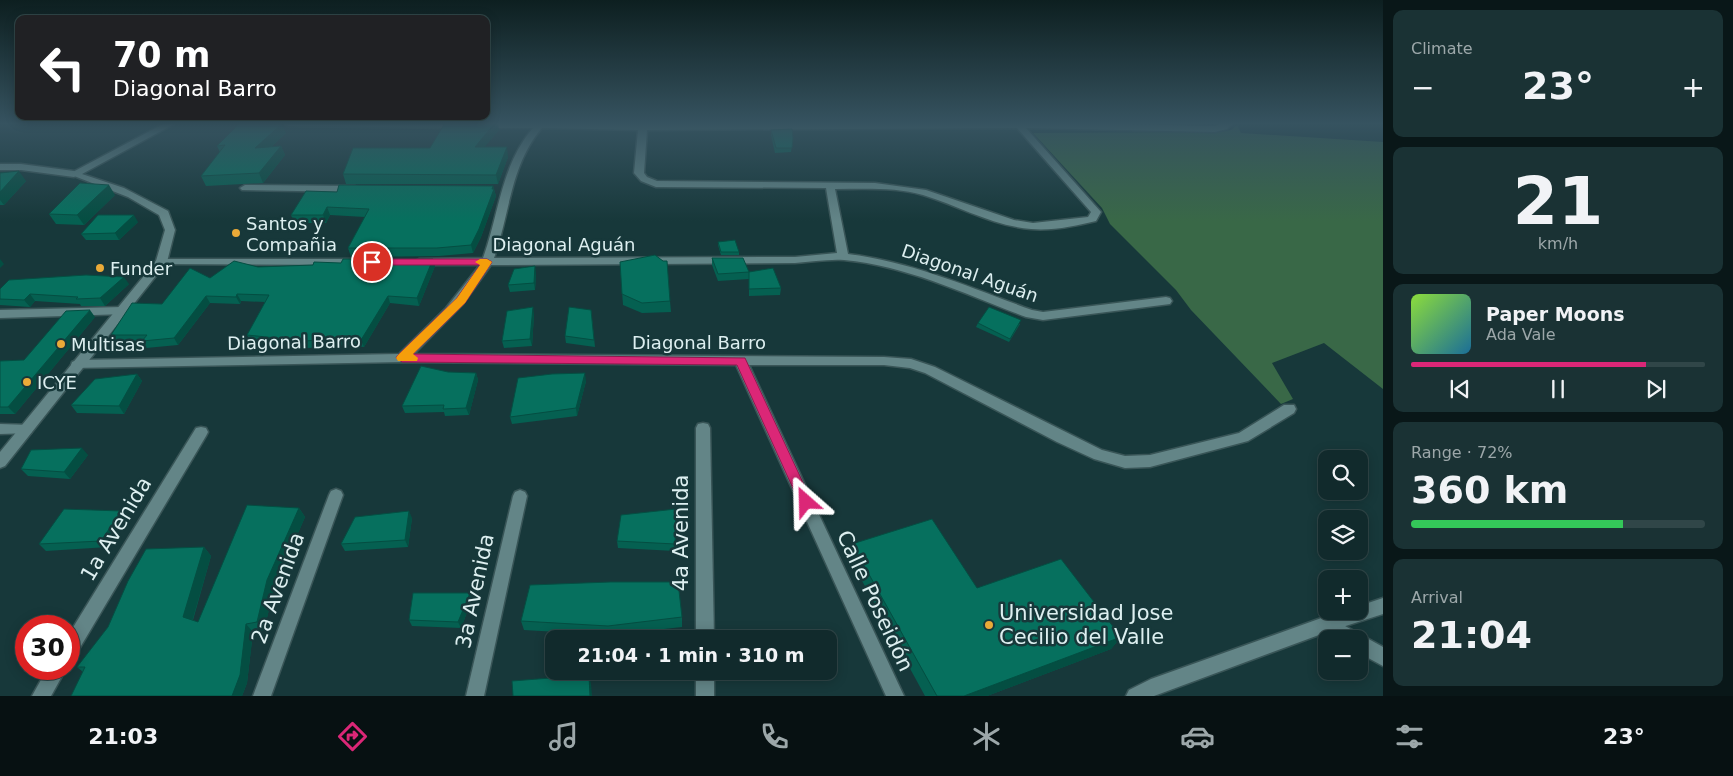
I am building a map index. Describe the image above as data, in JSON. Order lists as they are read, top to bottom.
{
  "streets": {
    "street": [
      "Diagonal Aguán",
      "Diagonal Barro",
      "1a Avenida",
      "4a Avenida",
      "2a Avenida",
      "3a Avenida",
      "Calle Poseidón"
    ]
  },
  "crossings": [
    ["Diagonal Barro", "Calle Poseidón"]
  ],
  "places": [
    "Santos y Compañia",
    "Funder",
    "Multisas",
    "ICYE",
    "Universidad Jose Cecilio del Valle"
  ],
  "page": {
    "tile": [
      "Climate",
      ["21", "km/h"],
      ["Range · 72%", "360 km"],
      ["Arrival", "21:04"]
    ],
    "turn": ["70 m", "Diagonal Barro"],
    "heat": ["−", "23°", "+"],
    "song": ["Paper Moons", "Ada Vale"],
    "map_buttons": ["+", "−"],
    "limit": "30",
    "trip": "21:04 · 1 min · 310 m",
    "tabs": ["21:03", "23°"]
  }
}
